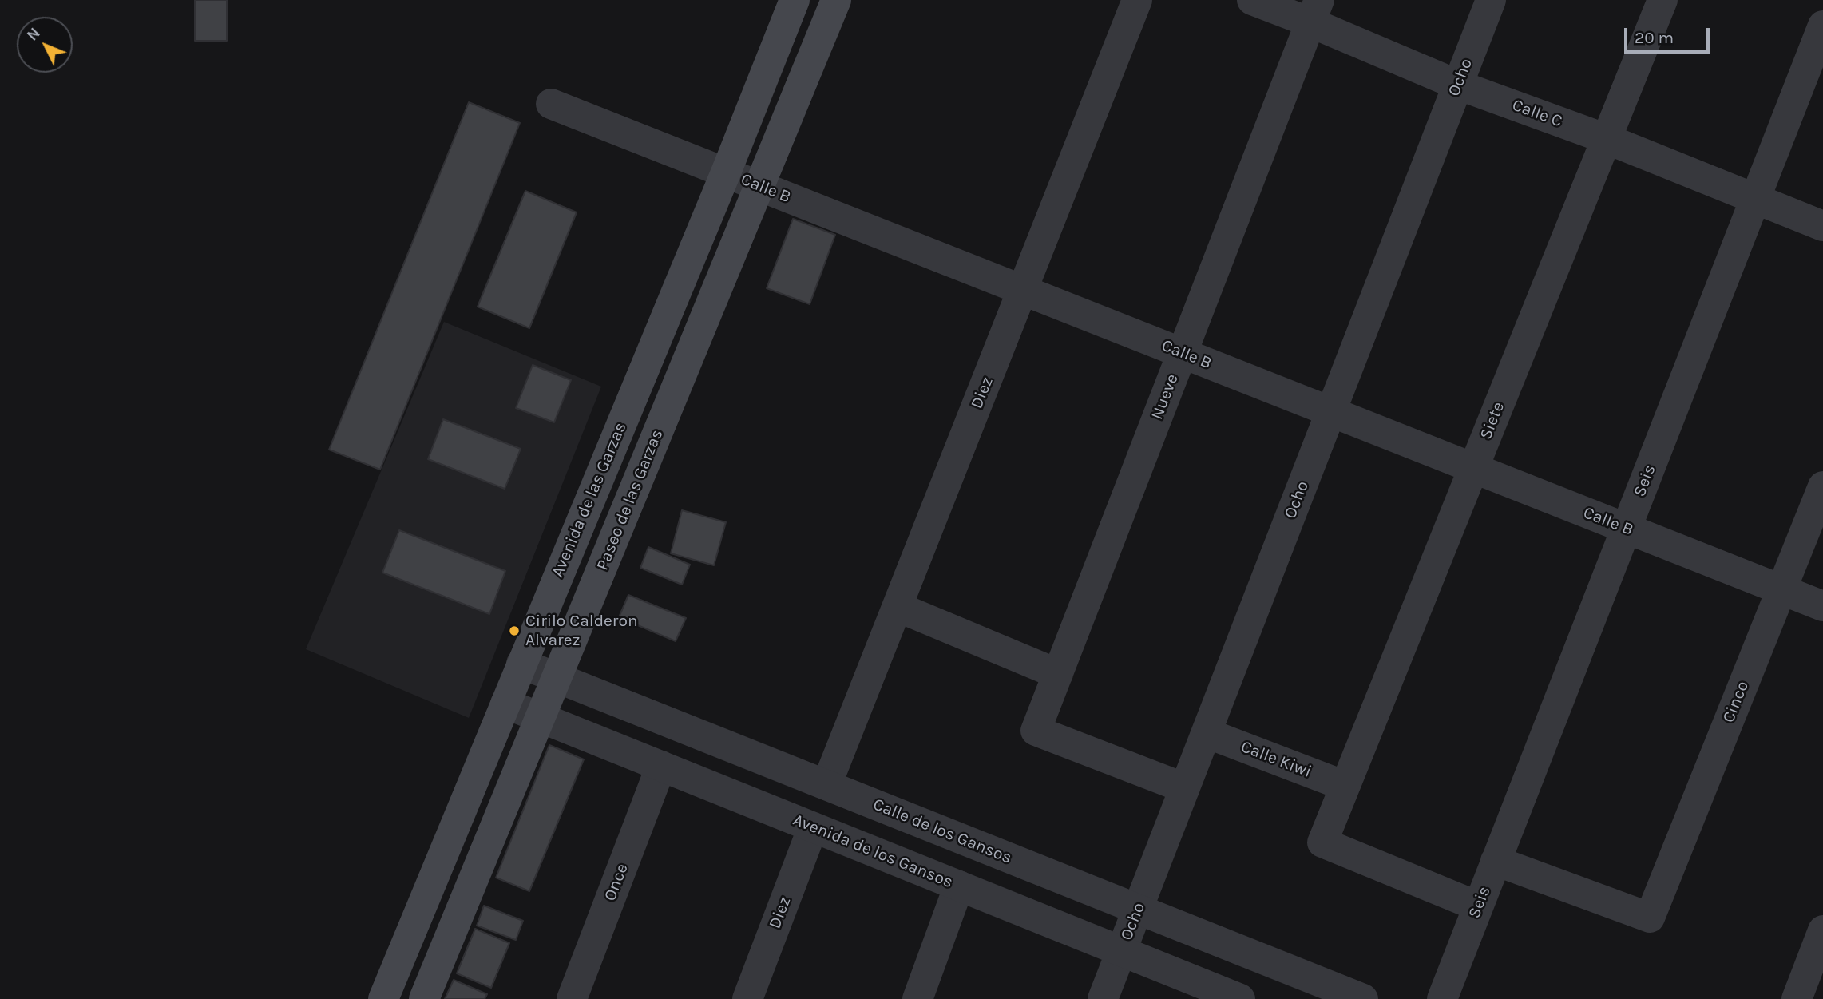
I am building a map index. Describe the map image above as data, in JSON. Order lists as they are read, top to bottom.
{
  "streets": {
    "main road": ["Avenida de las Garzas", "Paseo de las Garzas"],
    "street": [
      "Ocho",
      "Calle C",
      "Calle B",
      "Diez",
      "Nueve",
      "Siete",
      "Seis",
      "Cinco",
      "Calle Kiwi",
      "Calle de los Gansos",
      "Avenida de los Gansos",
      "Once"
    ]
  },
  "crossings": [
    ["Ocho", "Calle C"],
    ["Ocho", "Calle B"],
    ["Ocho", "Nueve"],
    ["Ocho", "Calle Kiwi"],
    ["Ocho", "Calle de los Gansos"],
    ["Ocho", "Avenida de los Gansos"],
    ["Calle C", "Nueve"],
    ["Calle C", "Siete"],
    ["Calle C", "Seis"],
    ["Calle B", "Diez"],
    ["Calle B", "Nueve"],
    ["Calle B", "Siete"],
    ["Calle B", "Seis"],
    ["Calle B", "Avenida de las Garzas"],
    ["Calle B", "Paseo de las Garzas"],
    ["Calle B", "Cinco"],
    ["Diez", "Calle de los Gansos"],
    ["Diez", "Avenida de los Gansos"],
    ["Siete", "Seis"],
    ["Siete", "Calle Kiwi"],
    ["Seis", "Cinco"],
    ["Avenida de las Garzas", "Calle de los Gansos"],
    ["Avenida de las Garzas", "Avenida de los Gansos"],
    ["Paseo de las Garzas", "Calle de los Gansos"],
    ["Paseo de las Garzas", "Avenida de los Gansos"],
    ["Avenida de los Gansos", "Once"]
  ],
  "places": ["Cirilo Calderon Alvarez"],
  "scale_bar": "20 m",
  "north": "top left"
}
